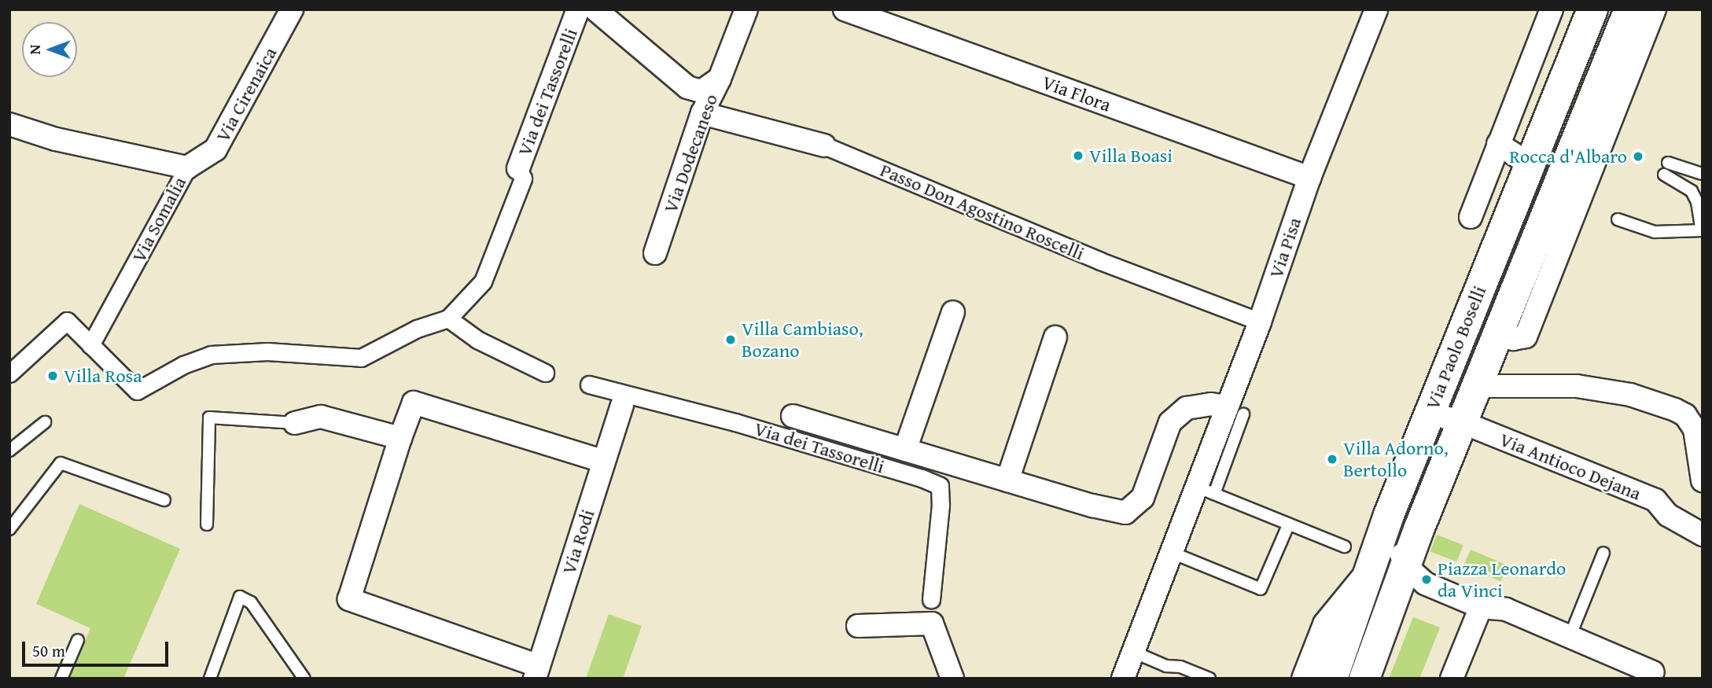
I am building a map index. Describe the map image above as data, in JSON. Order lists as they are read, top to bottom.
{
  "streets": {
    "main road": ["Via Paolo Boselli"],
    "street": [
      "Via dei Tassorelli",
      "Via Flora",
      "Via Cirenaica",
      "Via Dodecaneso",
      "Passo Don Agostino Roscelli",
      "Via Somalia",
      "Via Pisa",
      "Via Antioco Dejana",
      "Via Rodi"
    ]
  },
  "crossings": [
    ["Via dei Tassorelli", "Via Somalia"],
    ["Via Flora", "Via Pisa"],
    ["Via Cirenaica", "Via Somalia"],
    ["Via Dodecaneso", "Passo Don Agostino Roscelli"],
    ["Passo Don Agostino Roscelli", "Via Pisa"],
    ["Via Paolo Boselli", "Via Antioco Dejana"]
  ],
  "places": [
    "Villa Boasi",
    "Rocca d'Albaro",
    "Villa Cambiaso, Bozano",
    "Villa Rosa",
    "Villa Adorno, Bertollo",
    "Piazza Leonardo da Vinci"
  ],
  "scale_bar": "50 m",
  "north": "left"
}
